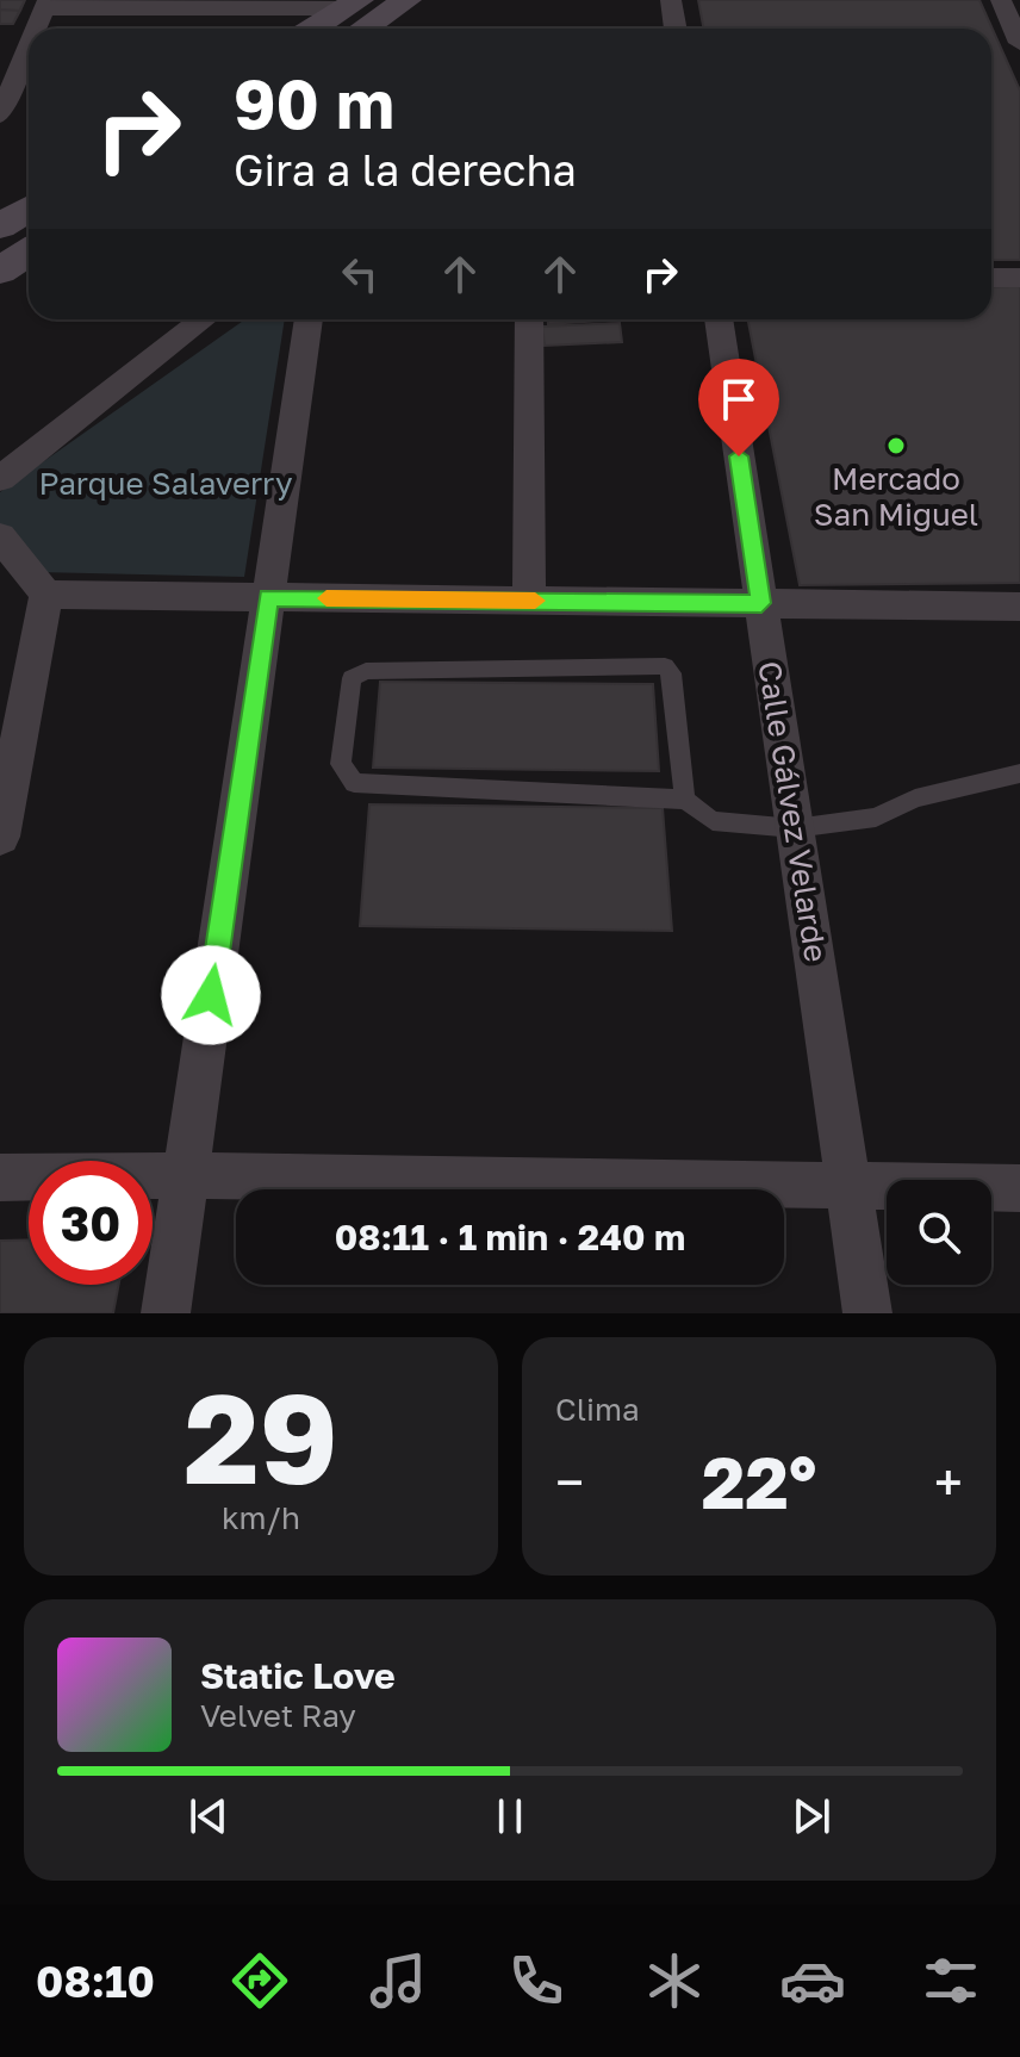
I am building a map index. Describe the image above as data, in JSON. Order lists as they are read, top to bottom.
{
  "streets": {
    "street": ["Calle Gálvez Velarde"]
  },
  "parks": ["Parque Salaverry"],
  "places": ["Mercado San Miguel"],
  "page": {
    "turn": ["90 m", "Gira a la derecha"],
    "limit": "30",
    "trip": "08:11 · 1 min · 240 m",
    "tile": [
      ["29", "km/h"],
      "Clima"
    ],
    "heat": ["−", "22°", "+"],
    "song": ["Static Love", "Velvet Ray"],
    "tabs": "08:10"
  }
}
